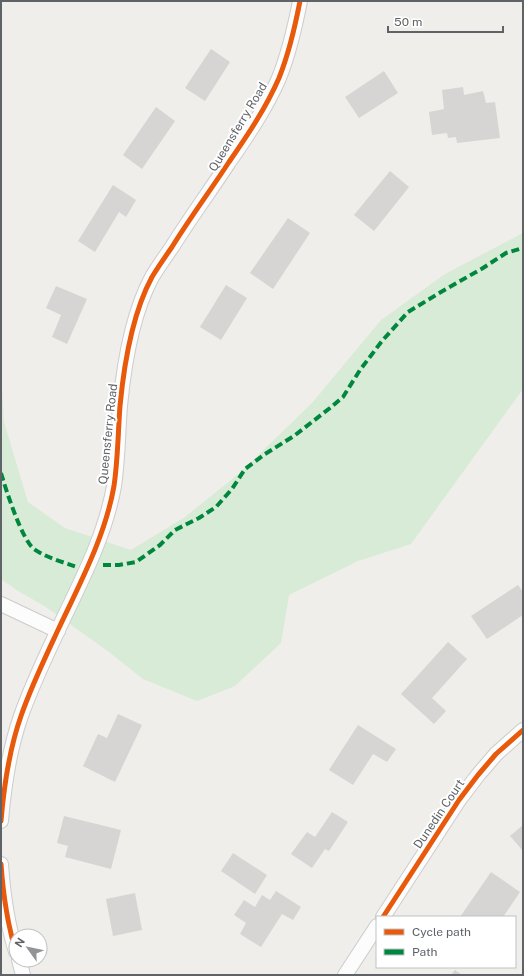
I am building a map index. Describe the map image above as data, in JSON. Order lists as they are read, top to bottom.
{
  "streets": {
    "street": ["Queensferry Road", "Dunedin Court"]
  },
  "legend": ["Cycle path", "Path"],
  "scale_bar": "50 m",
  "north": "top left"
}
